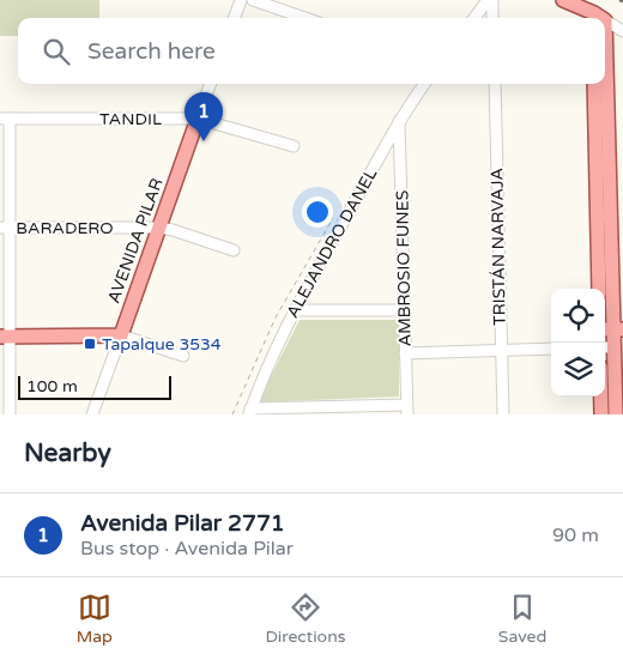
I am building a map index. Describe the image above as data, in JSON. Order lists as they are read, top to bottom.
{
  "streets": {
    "main road": ["AVENIDA PILAR"],
    "street": [
      "TANDIL",
      "BARADERO",
      "ALEJANDRO DANEL",
      "TRISTÁN NARVAJA",
      "AMBROSIO FUNES"
    ]
  },
  "crossings": [
    ["TANDIL", "AVENIDA PILAR"],
    ["BARADERO", "AVENIDA PILAR"],
    ["ALEJANDRO DANEL", "AMBROSIO FUNES"]
  ],
  "places": {
    "transit": ["Tapalque 3534"]
  },
  "scale_bar": "100 m",
  "page": {
    "search": "Search here",
    "pins": "1",
    "scale": "100 m",
    "heading": "Nearby",
    "list": [
      {
        "mark": "1",
        "name": "Avenida Pilar 2771",
        "note": "Bus stop · Avenida Pilar",
        "value": "90 m"
      }
    ],
    "nav": ["Map", "Directions", "Saved"]
  }
}
